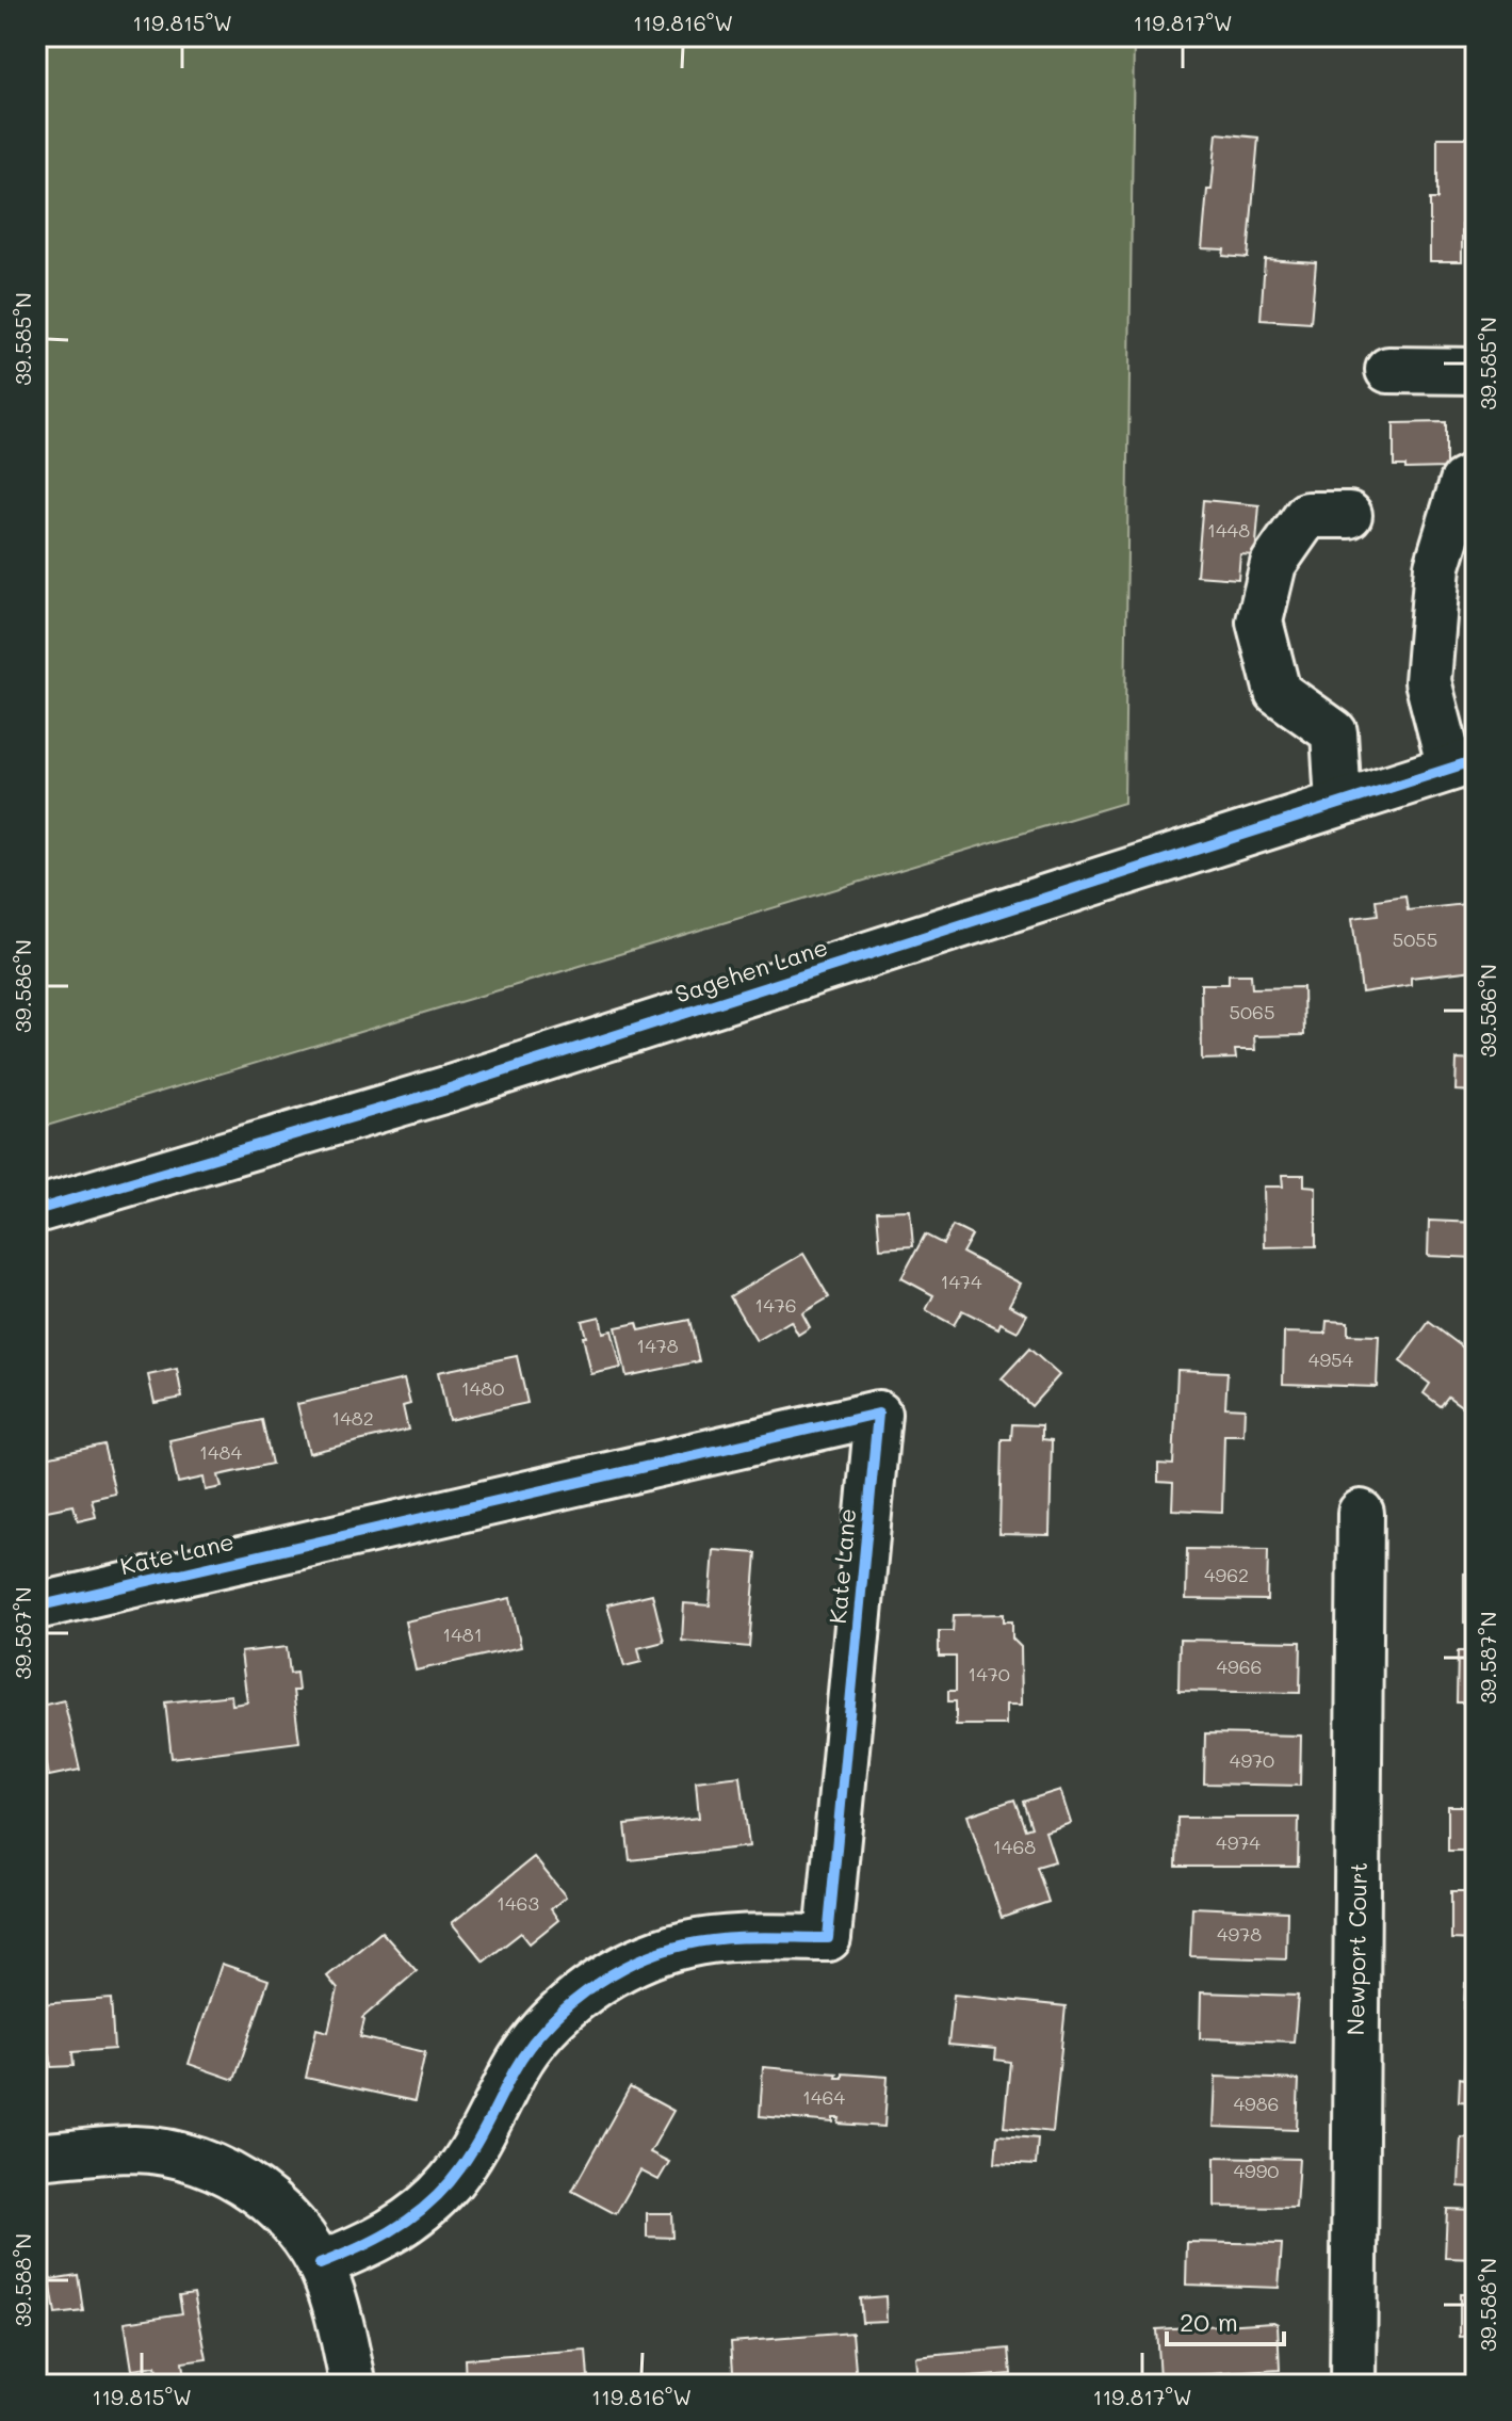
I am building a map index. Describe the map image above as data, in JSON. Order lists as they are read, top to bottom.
{
  "streets": {
    "street": ["Sagehen Lane", "Kate Lane", "Newport Court"]
  },
  "house_numbers": [
    "1448",
    "5055",
    "5065",
    "1474",
    "1476",
    "1478",
    "4954",
    "1480",
    "1482",
    "1484",
    "4962",
    "1481",
    "4966",
    "1470",
    "4970",
    "4974",
    "1468",
    "1463",
    "4978",
    "1464",
    "4986",
    "4990"
  ],
  "scale_bar": "20 m",
  "coordinates": [
    "119.815°W",
    "119.816°W",
    "119.817°W",
    "39.585°N",
    "39.586°N",
    "39.587°N",
    "39.588°N"
  ]
}
